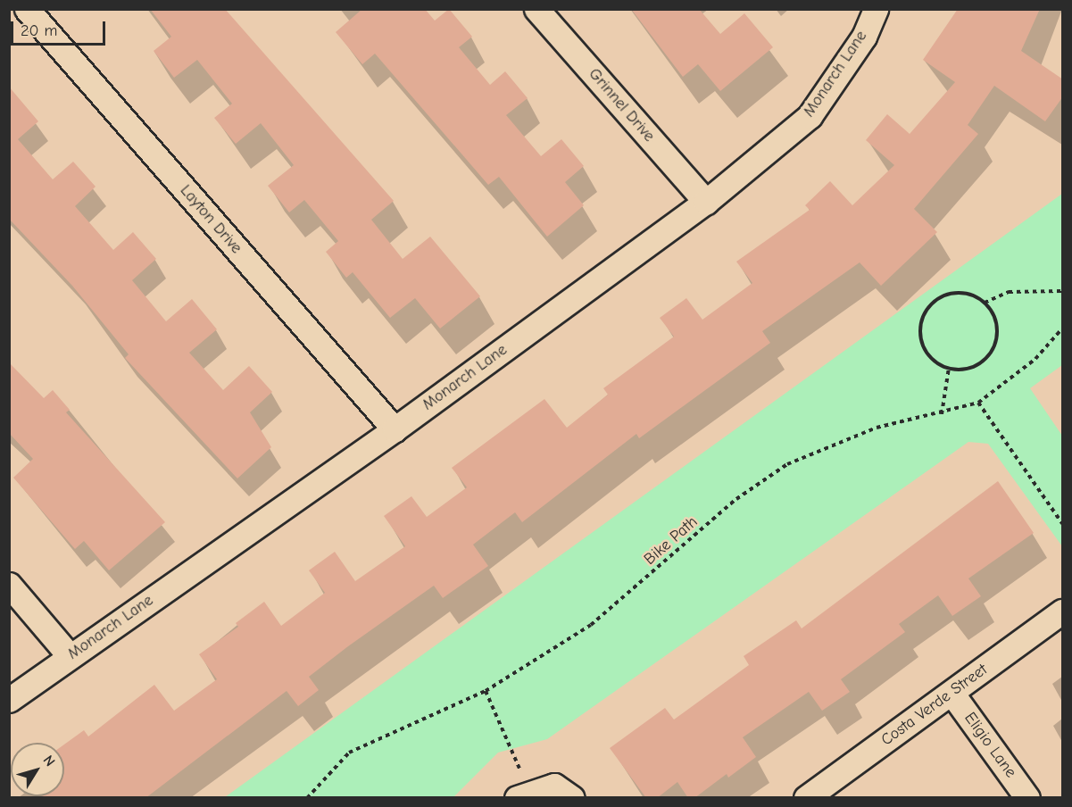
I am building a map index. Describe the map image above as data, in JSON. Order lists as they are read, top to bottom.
{
  "streets": {
    "street": [
      "Monarch Lane",
      "Grinnel Drive",
      "Layton Drive",
      "Costa Verde Street",
      "Eligio Lane"
    ],
    "path": ["Bike Path"]
  },
  "crossings": [
    ["Monarch Lane", "Grinnel Drive"],
    ["Monarch Lane", "Layton Drive"],
    ["Costa Verde Street", "Eligio Lane"]
  ],
  "scale_bar": "20 m",
  "north": "top right"
}
